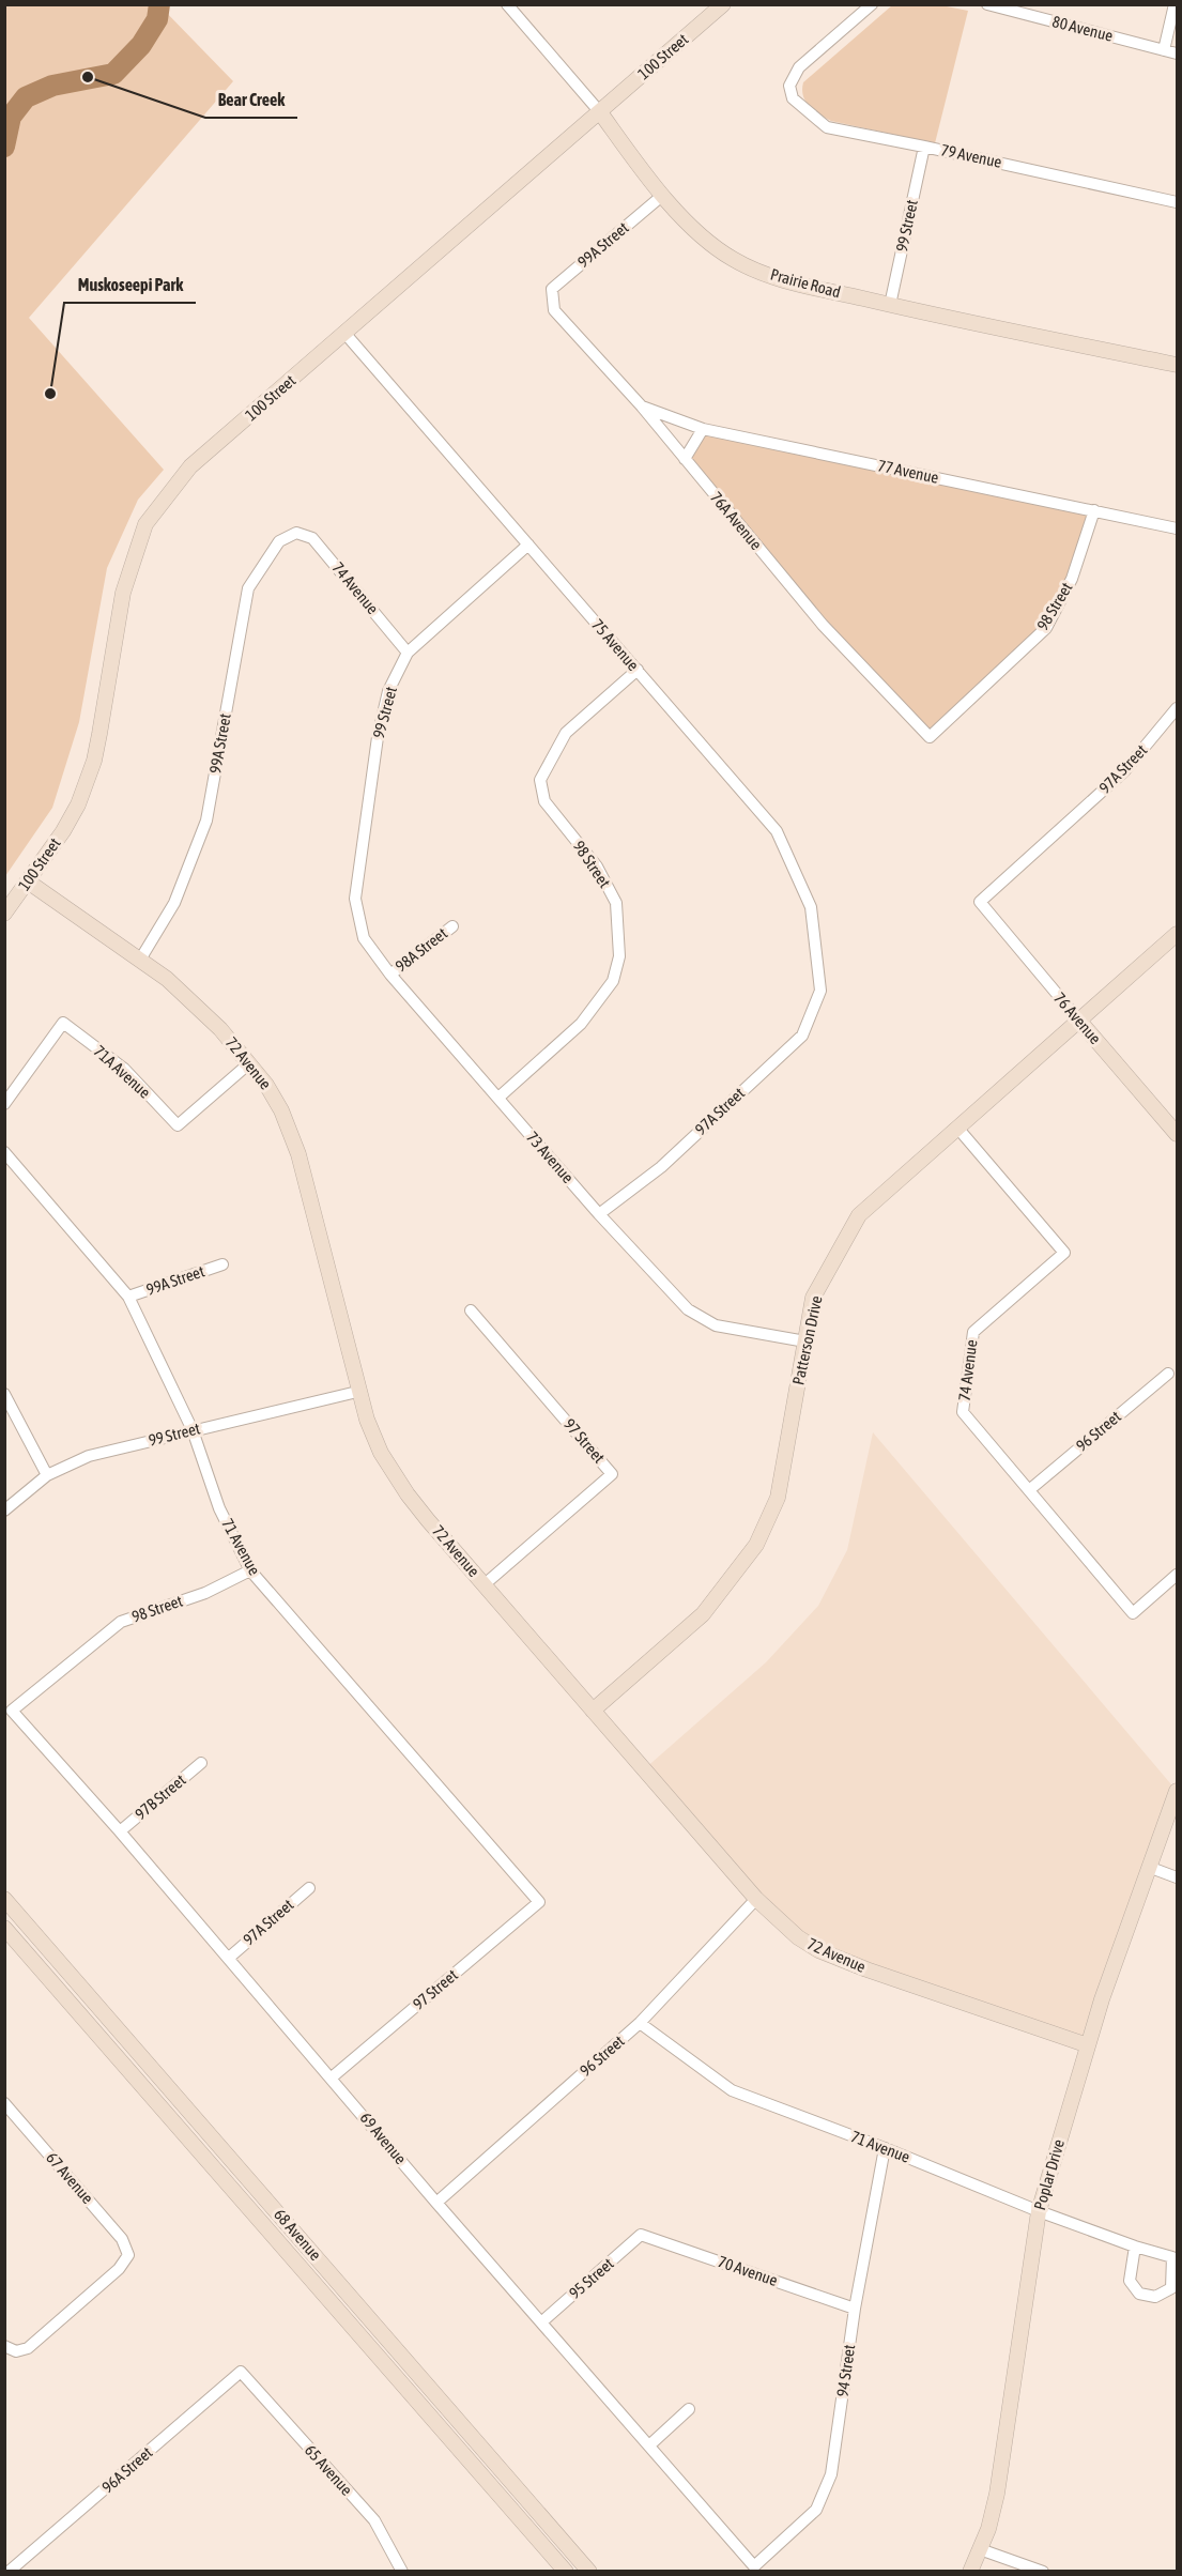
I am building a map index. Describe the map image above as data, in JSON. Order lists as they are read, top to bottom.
{
  "streets": {
    "street": [
      "80 Avenue",
      "100 Street",
      "79 Avenue",
      "99 Street",
      "99A Street",
      "Prairie Road",
      "77 Avenue",
      "76A Avenue",
      "74 Avenue",
      "98 Street",
      "75 Avenue",
      "97A Street",
      "98A Street",
      "76 Avenue",
      "72 Avenue",
      "71A Avenue",
      "73 Avenue",
      "Patterson Drive",
      "96 Street",
      "97 Street",
      "71 Avenue",
      "97B Street",
      "69 Avenue",
      "Poplar Drive",
      "67 Avenue",
      "68 Avenue",
      "70 Avenue",
      "95 Street",
      "94 Street",
      "96A Street",
      "65 Avenue"
    ]
  },
  "crossings": [
    ["100 Street", "Prairie Road"],
    ["100 Street", "75 Avenue"],
    ["100 Street", "72 Avenue"],
    ["79 Avenue", "99 Street"],
    ["99 Street", "Prairie Road"],
    ["99 Street", "74 Avenue"],
    ["99 Street", "75 Avenue"],
    ["99 Street", "72 Avenue"],
    ["99 Street", "73 Avenue"],
    ["99 Street", "71 Avenue"],
    ["99A Street", "Prairie Road"],
    ["99A Street", "76A Avenue"],
    ["99A Street", "74 Avenue"],
    ["99A Street", "72 Avenue"],
    ["99A Street", "71 Avenue"],
    ["77 Avenue", "76A Avenue"],
    ["77 Avenue", "98 Street"],
    ["76A Avenue", "98 Street"],
    ["74 Avenue", "Patterson Drive"],
    ["74 Avenue", "96 Street"],
    ["98 Street", "75 Avenue"],
    ["98 Street", "73 Avenue"],
    ["98 Street", "71 Avenue"],
    ["98 Street", "69 Avenue"],
    ["75 Avenue", "97A Street"],
    ["97A Street", "76 Avenue"],
    ["97A Street", "73 Avenue"],
    ["97A Street", "69 Avenue"],
    ["98A Street", "73 Avenue"],
    ["76 Avenue", "Patterson Drive"],
    ["72 Avenue", "71A Avenue"],
    ["72 Avenue", "Patterson Drive"],
    ["72 Avenue", "96 Street"],
    ["72 Avenue", "97 Street"],
    ["72 Avenue", "Poplar Drive"],
    ["73 Avenue", "Patterson Drive"],
    ["96 Street", "71 Avenue"],
    ["96 Street", "69 Avenue"],
    ["97 Street", "71 Avenue"],
    ["97 Street", "69 Avenue"],
    ["71 Avenue", "Poplar Drive"],
    ["71 Avenue", "94 Street"],
    ["97B Street", "69 Avenue"],
    ["69 Avenue", "95 Street"],
    ["69 Avenue", "94 Street"],
    ["70 Avenue", "95 Street"],
    ["70 Avenue", "94 Street"],
    ["96A Street", "65 Avenue"]
  ],
  "places": ["Bear Creek", "Muskoseepi Park"]
}
